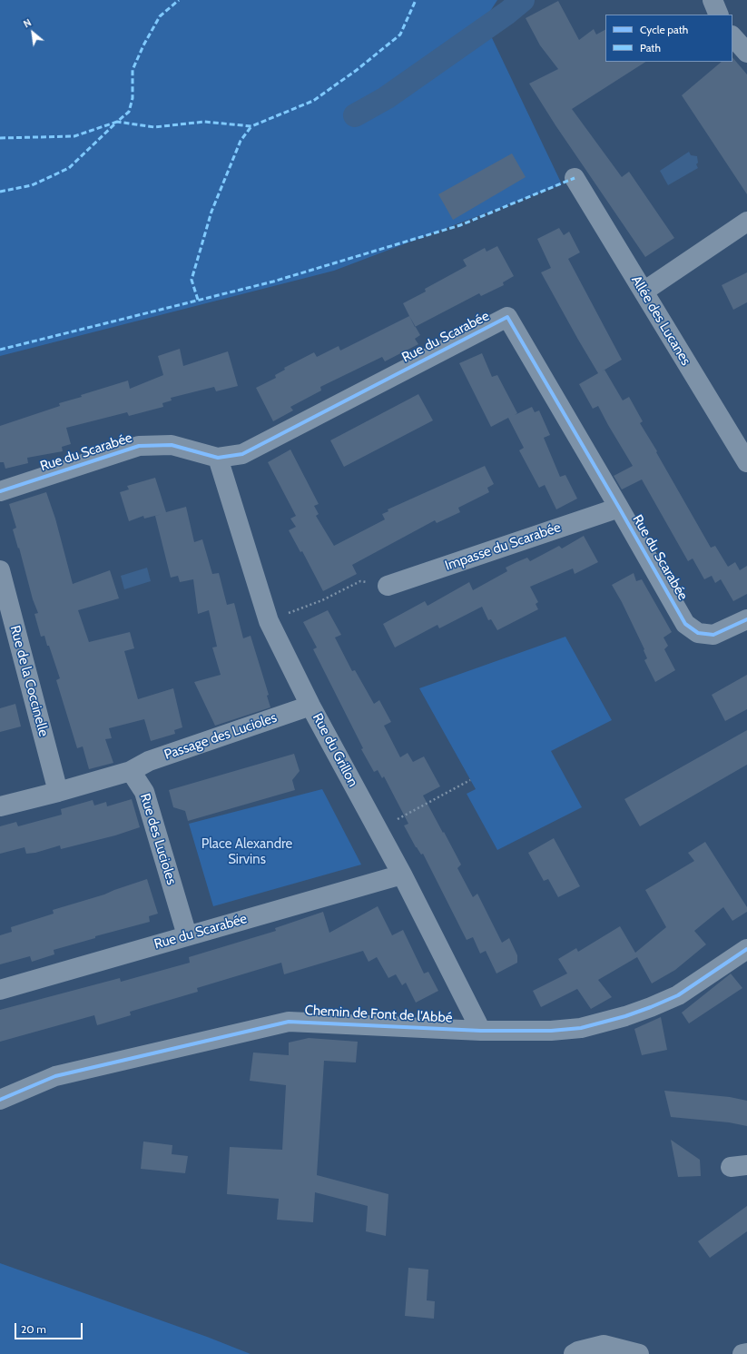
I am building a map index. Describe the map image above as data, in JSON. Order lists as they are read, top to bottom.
{
  "streets": {
    "street": [
      "Allée des Lucanes",
      "Rue du Scarabée",
      "Impasse du Scarabée",
      "Rue de la Coccinelle",
      "Passage des Lucioles",
      "Rue du Grillon",
      "Rue des Lucioles",
      "Chemin de Font de l'Abbé"
    ]
  },
  "crossings": [
    ["Rue du Scarabée", "Impasse du Scarabée"],
    ["Rue du Scarabée", "Rue du Grillon"],
    ["Rue du Scarabée", "Rue des Lucioles"],
    ["Passage des Lucioles", "Rue du Grillon"],
    ["Passage des Lucioles", "Rue des Lucioles"],
    ["Rue du Grillon", "Chemin de Font de l'Abbé"]
  ],
  "parks": ["Place Alexandre Sirvins"],
  "legend": ["Cycle path", "Path"],
  "scale_bar": "20 m",
  "north": "top left"
}
